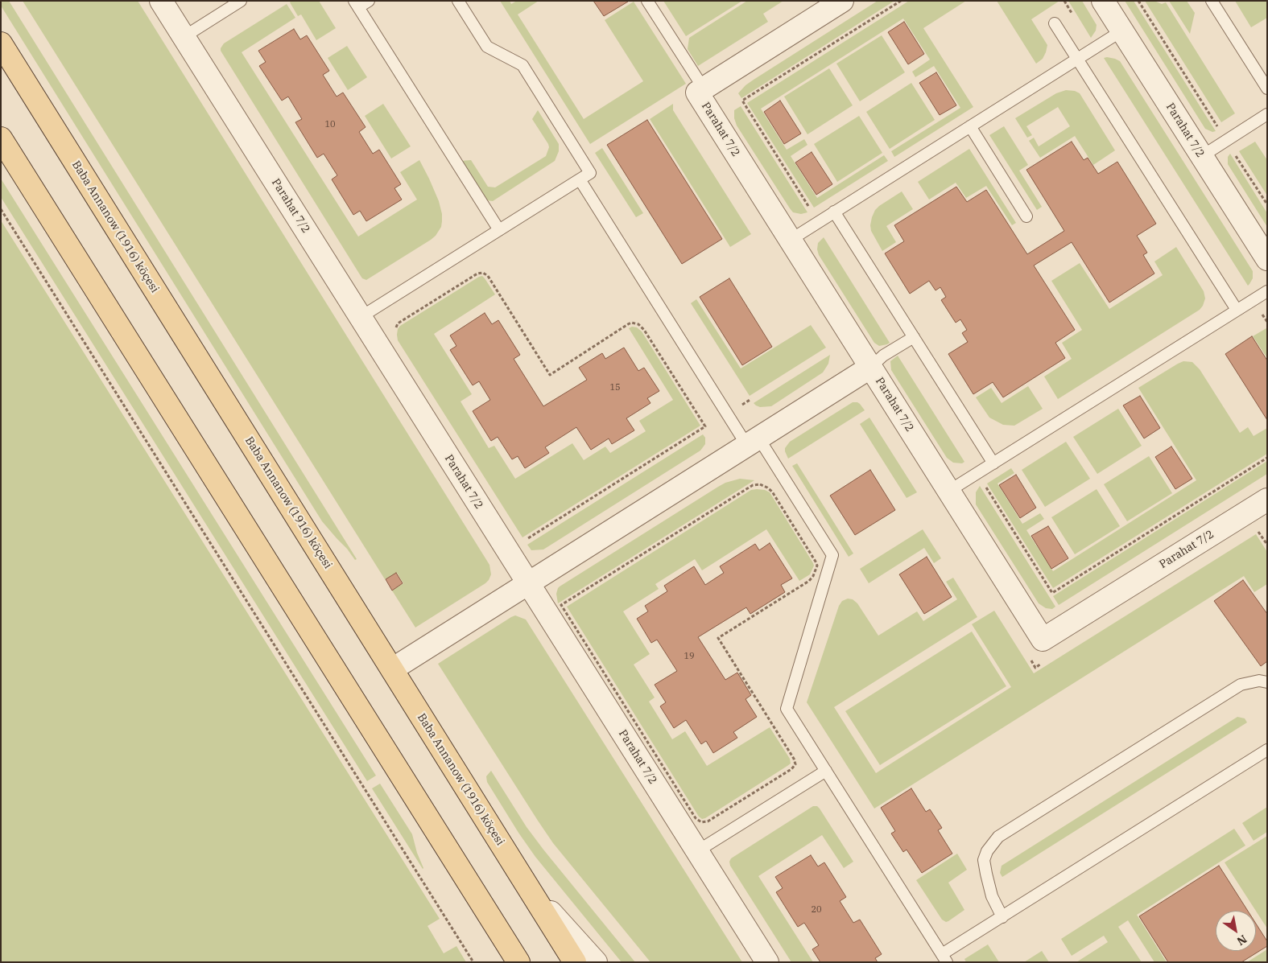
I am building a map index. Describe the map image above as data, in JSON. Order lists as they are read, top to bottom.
{
  "streets": {
    "main road": ["Baba Annanow (1916) köçesi"],
    "street": ["Parahat 7/2"]
  },
  "house_numbers": [
    "10",
    "15",
    "19",
    "20"
  ],
  "north": "bottom right"
}
